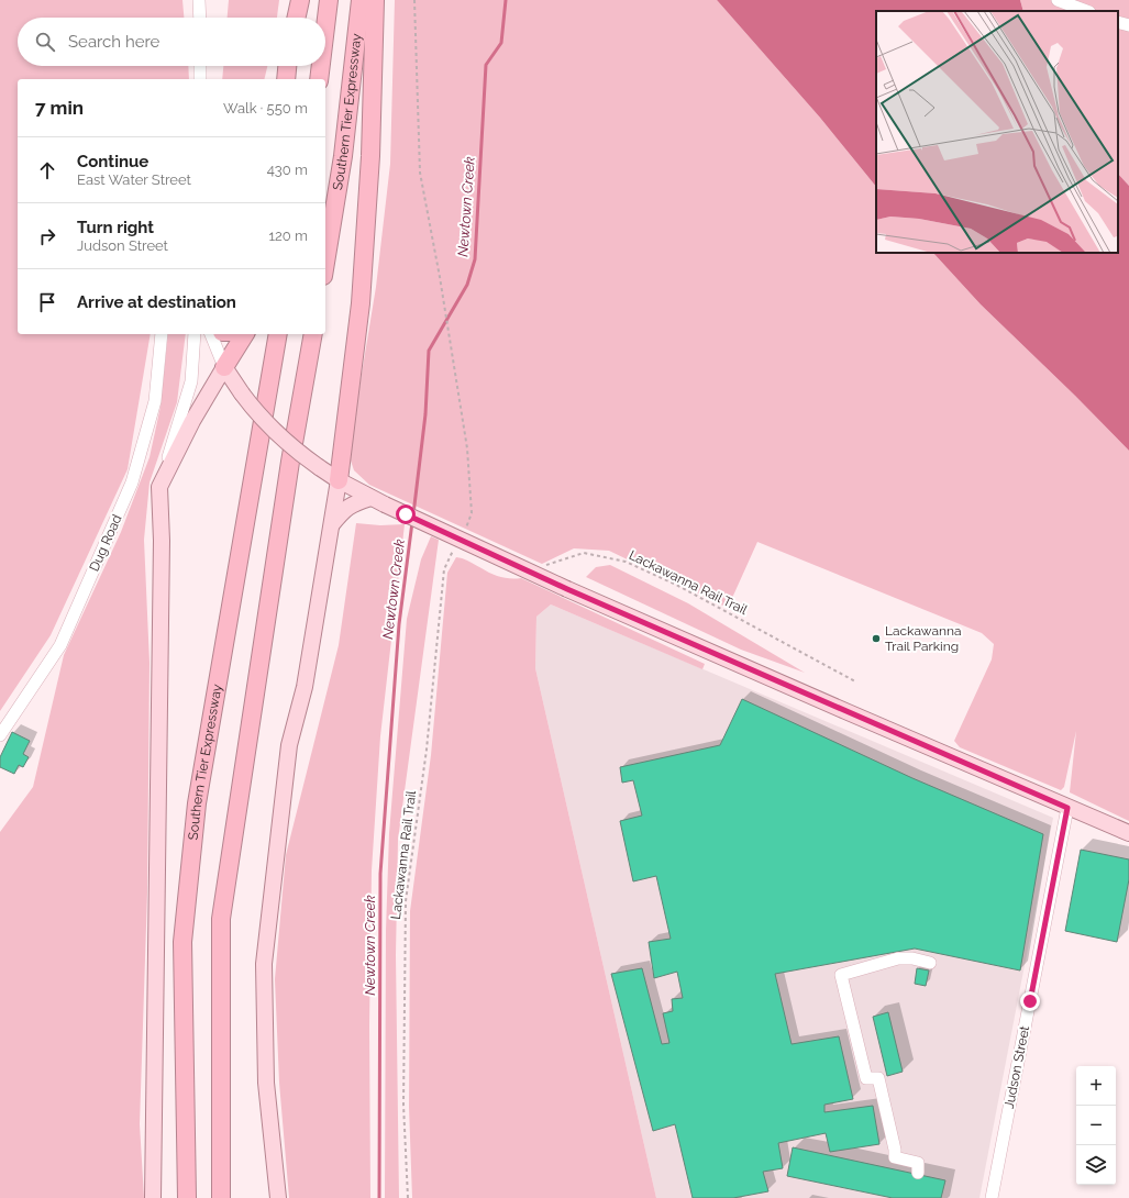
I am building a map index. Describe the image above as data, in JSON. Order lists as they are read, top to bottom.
{
  "streets": {
    "highway": ["Southern Tier Expressway"],
    "street": ["Dug Road", "Judson Street"],
    "path": ["Lackawanna Rail Trail"]
  },
  "water": ["Newtown Creek"],
  "places": ["Lackawanna Trail Parking"],
  "page": {
    "search": "Search here",
    "heading": ["7 min", "Walk · 550 m"],
    "list": [
      ["Continue", "East Water Street", "430 m"],
      ["Turn right", "Judson Street", "120 m"],
      "Arrive at destination"
    ],
    "map_buttons": ["+", "−"]
  }
}
